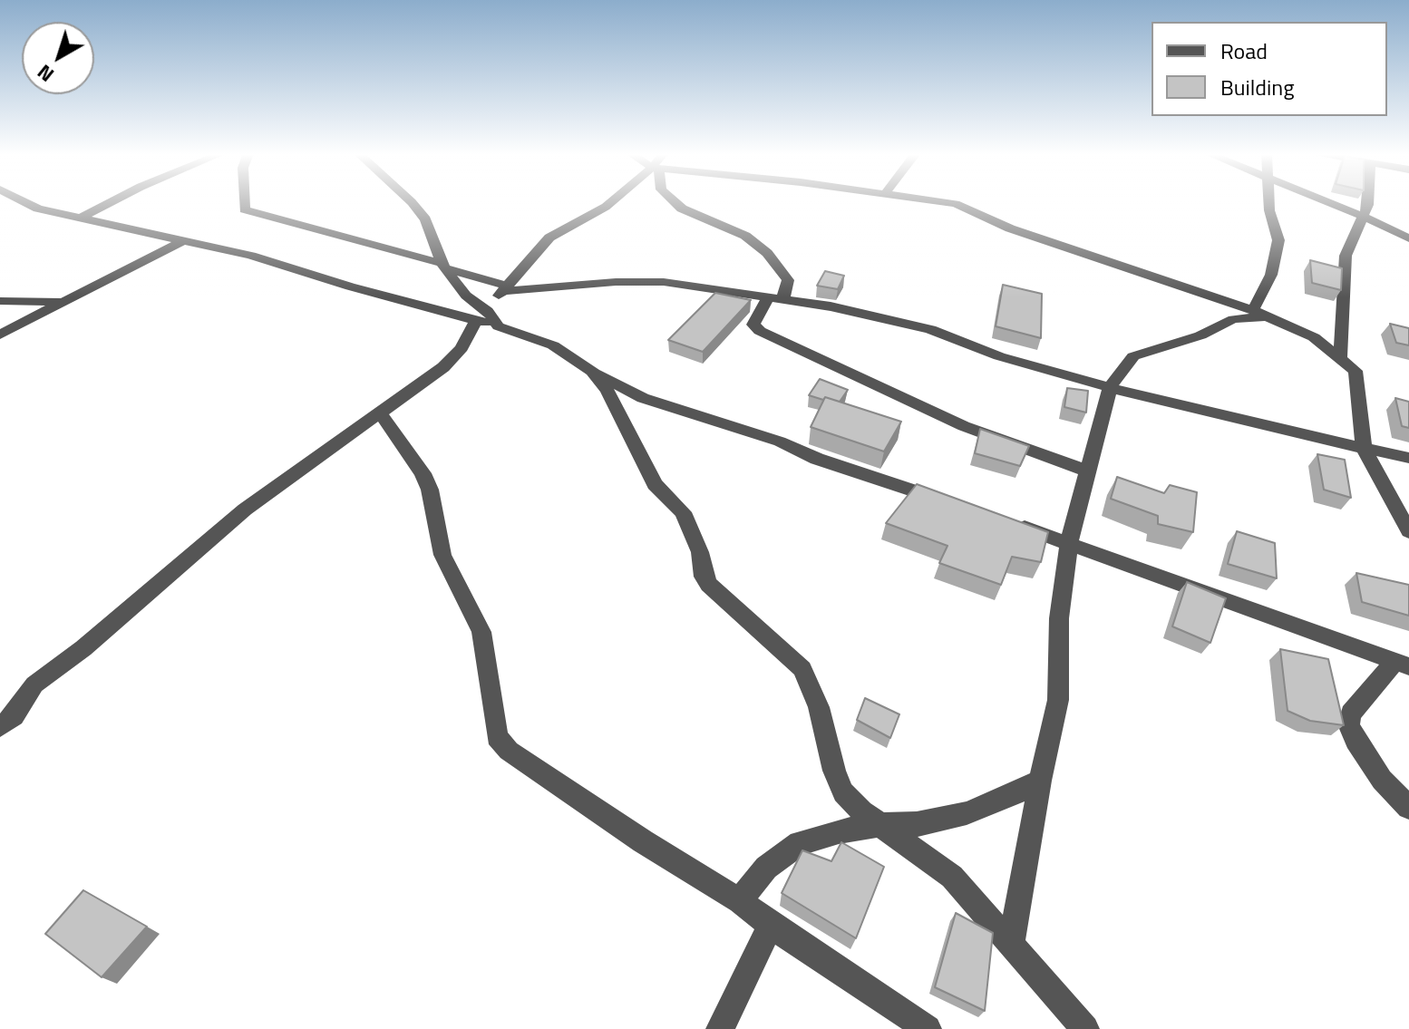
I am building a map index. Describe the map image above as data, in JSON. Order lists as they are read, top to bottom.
{
  "legend": ["Road", "Building"],
  "north": "bottom left"
}
